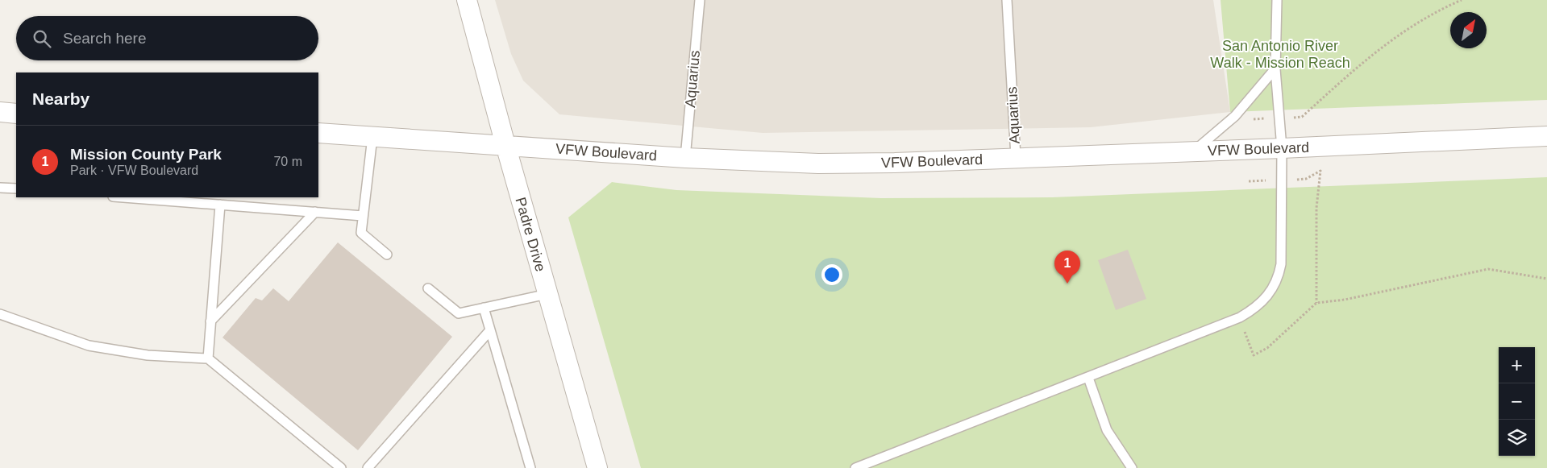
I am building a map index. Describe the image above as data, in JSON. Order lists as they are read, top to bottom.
{
  "streets": {
    "street": ["VFW Boulevard", "Padre Drive"],
    "lane": ["Aquarius"]
  },
  "crossings": [
    ["Aquarius", "VFW Boulevard"],
    ["VFW Boulevard", "Padre Drive"]
  ],
  "parks": ["San Antonio River Walk - Mission Reach"],
  "north": "top right",
  "page": {
    "search": "Search here",
    "heading": "Nearby",
    "list": [
      {
        "mark": "1",
        "name": "Mission County Park",
        "note": "Park · VFW Boulevard",
        "value": "70 m"
      }
    ],
    "pins": "1",
    "map_buttons": ["+", "−"]
  }
}
